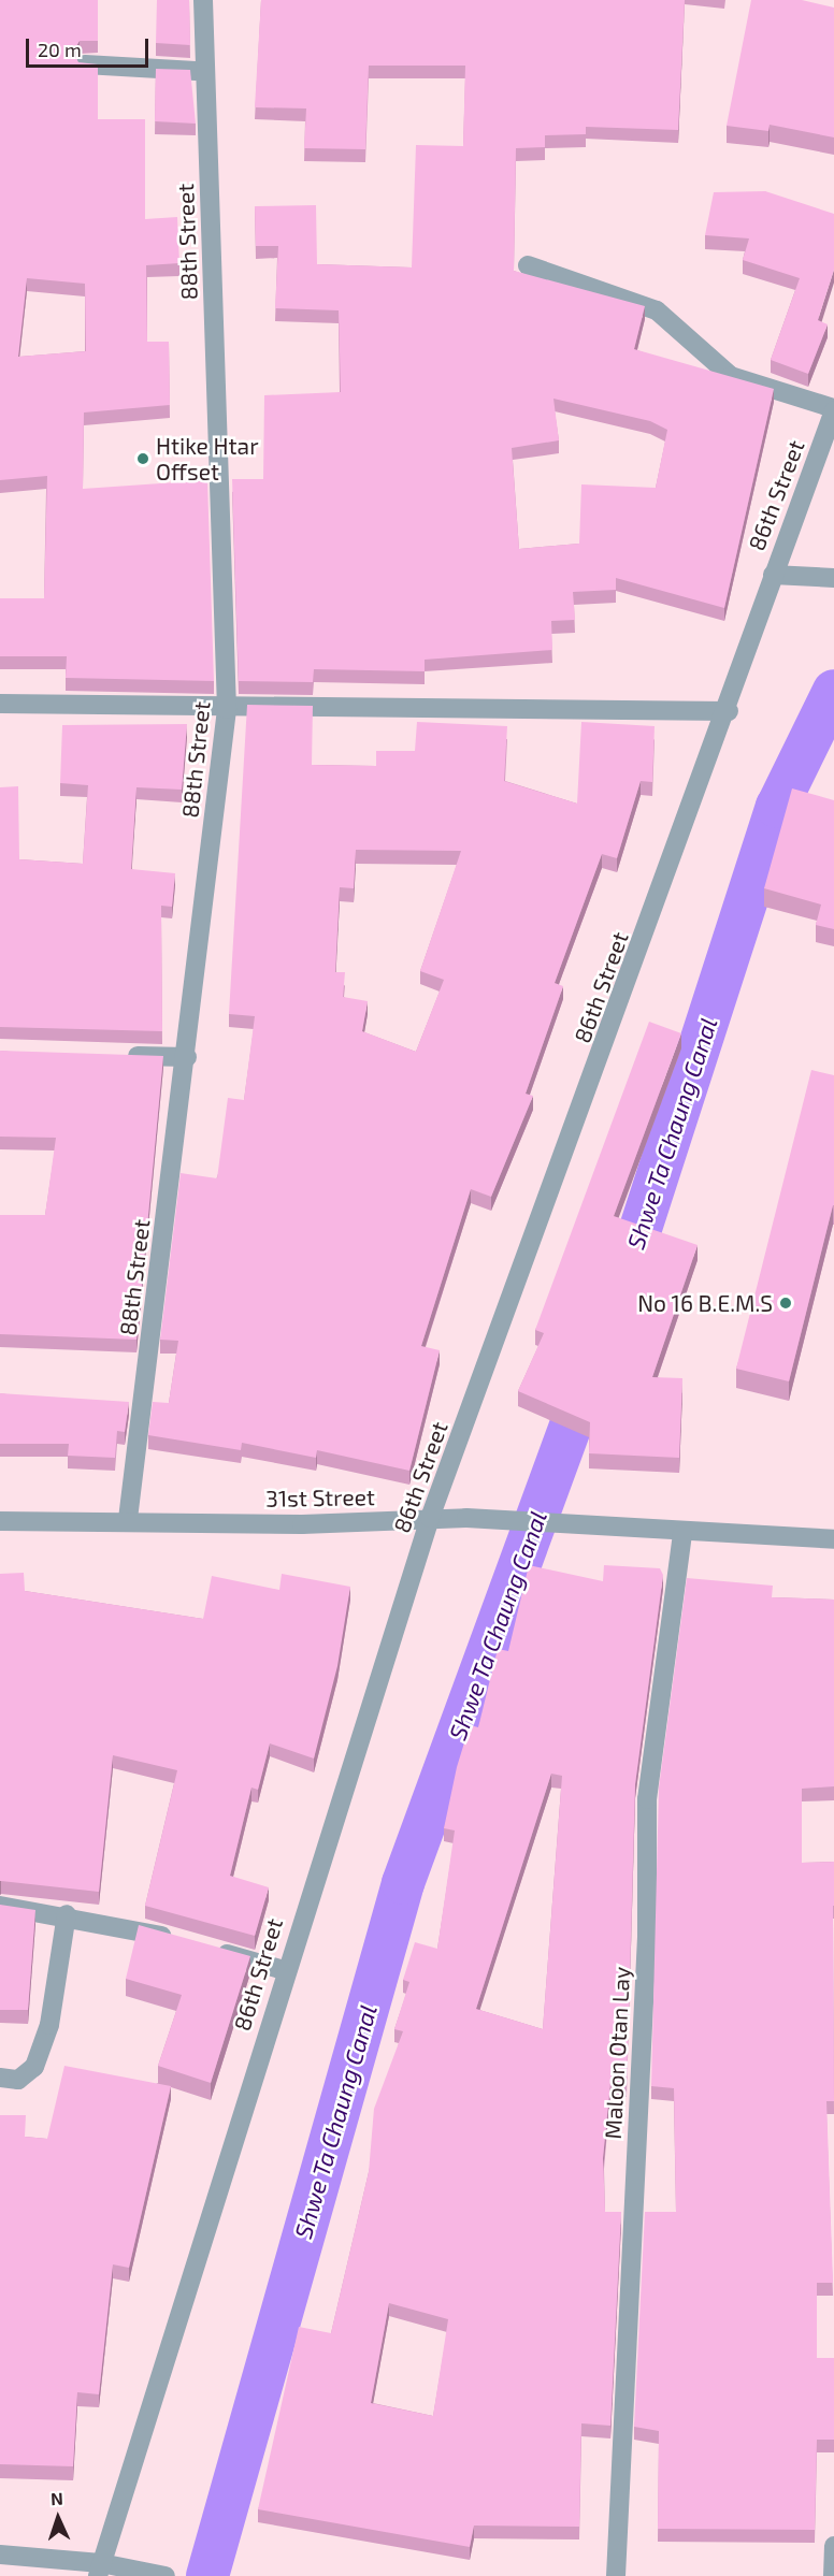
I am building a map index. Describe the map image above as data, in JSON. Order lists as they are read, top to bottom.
{
  "streets": {
    "street": [
      "88th Street",
      "86th Street",
      "31st Street",
      "Maloon Otan Lay"
    ]
  },
  "crossings": [
    ["88th Street", "31st Street"],
    ["86th Street", "31st Street"],
    ["31st Street", "Maloon Otan Lay"]
  ],
  "water": ["Shwe Ta Chaung Canal"],
  "places": ["Htike Htar Offset", "No 16 B.E.M.S"],
  "scale_bar": "20 m",
  "north": "top"
}
